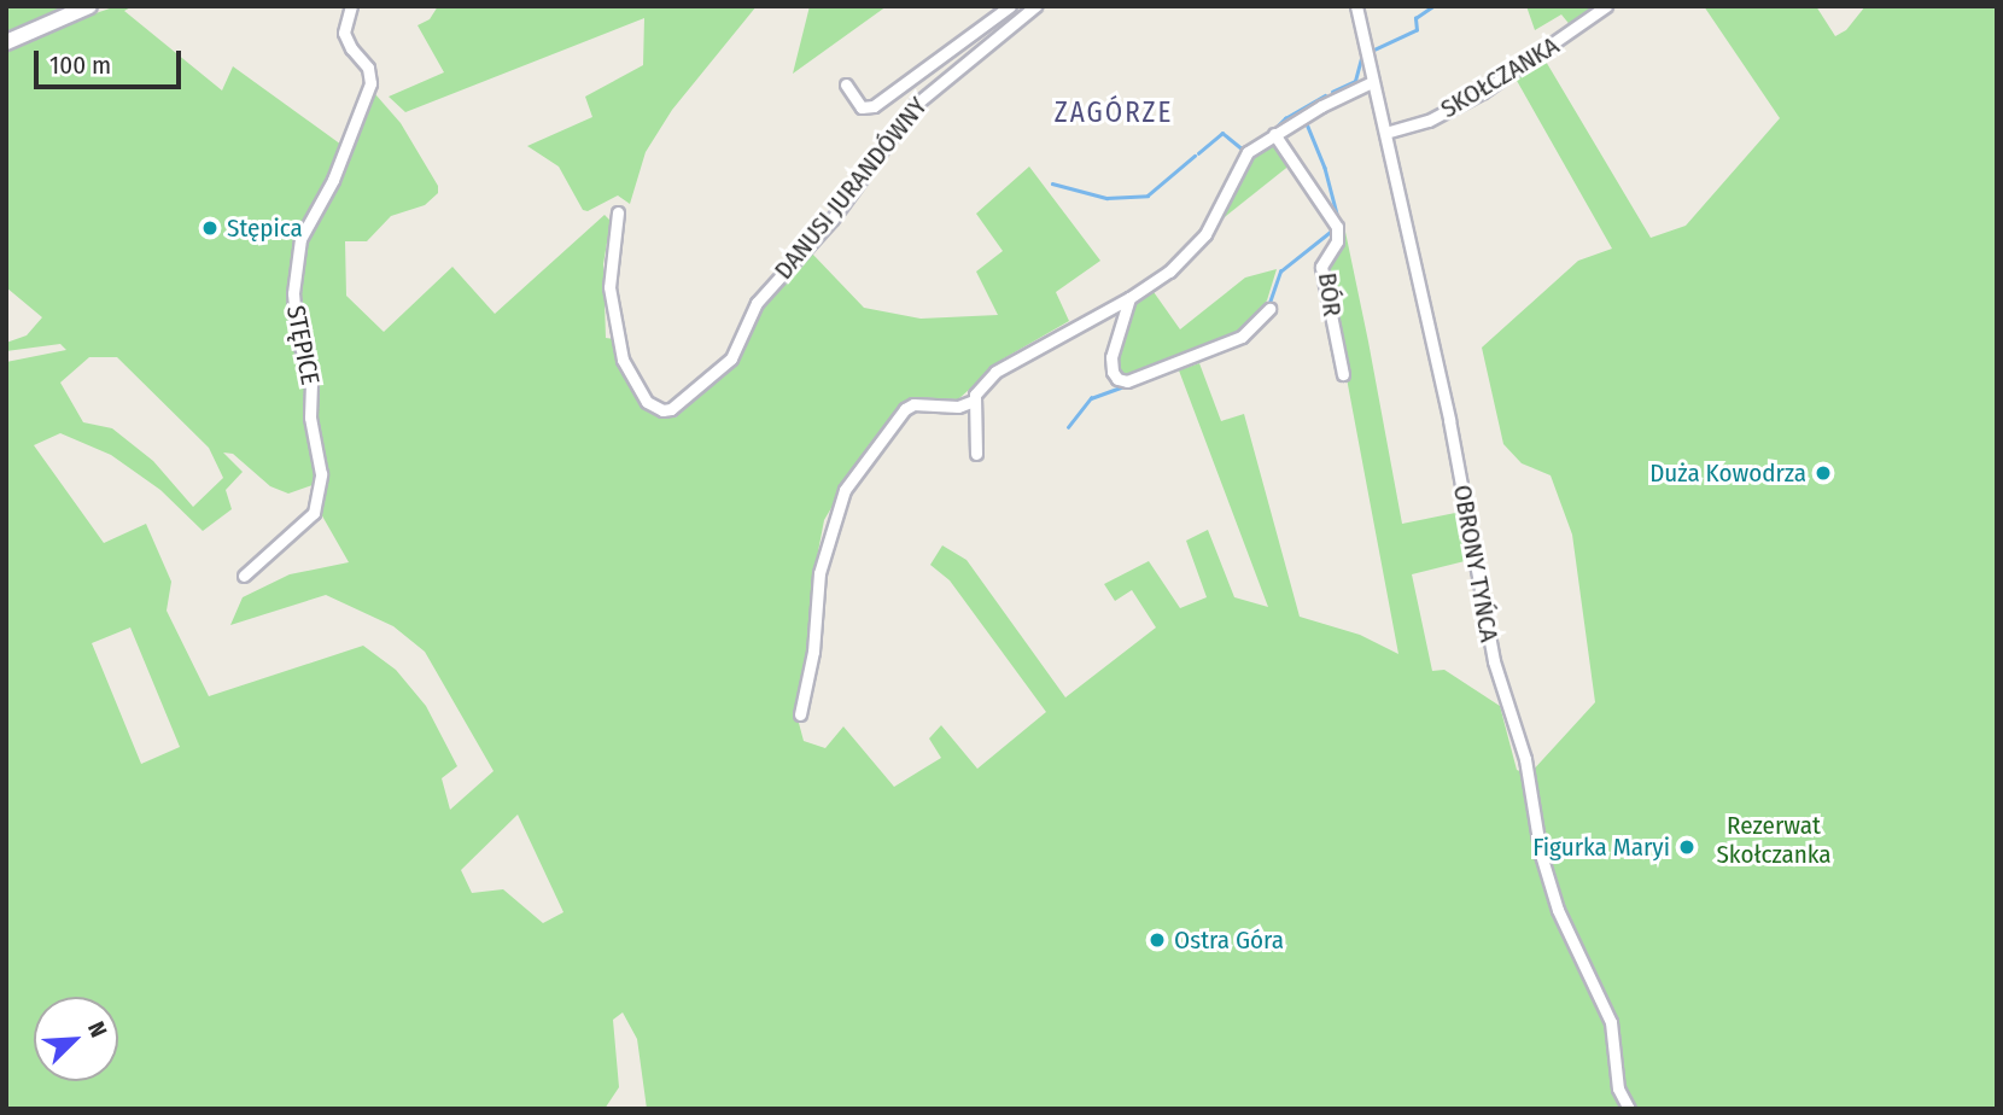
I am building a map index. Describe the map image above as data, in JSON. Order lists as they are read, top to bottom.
{
  "streets": {
    "street": [
      "SKOŁCZANKA",
      "DANUSI JURANDÓWNY",
      "BÓR",
      "STĘPICE",
      "OBRONY TYŃCA"
    ]
  },
  "crossings": [
    ["SKOŁCZANKA", "OBRONY TYŃCA"]
  ],
  "districts": ["ZAGÓRZE"],
  "parks": ["Rezerwat Skołczanka"],
  "places": [
    "Stępica",
    "Duża Kowodrza",
    "Figurka Maryi",
    "Ostra Góra"
  ],
  "scale_bar": "100 m",
  "north": "top right"
}
